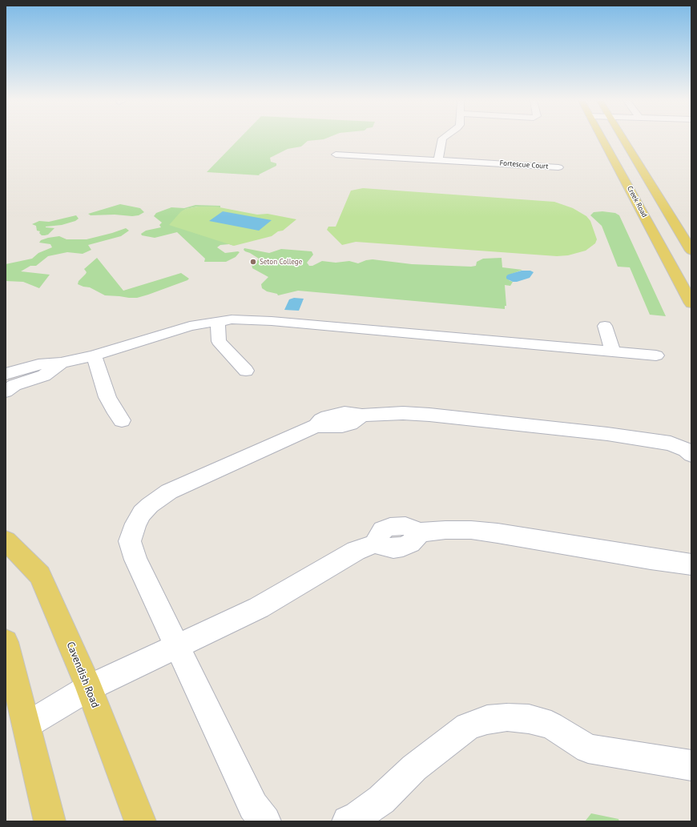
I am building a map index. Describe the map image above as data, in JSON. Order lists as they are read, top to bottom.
{
  "streets": {
    "main road": ["Creek Road", "Cavendish Road"],
    "street": ["Fortescue Court"]
  },
  "places": ["Seton College"]
}
